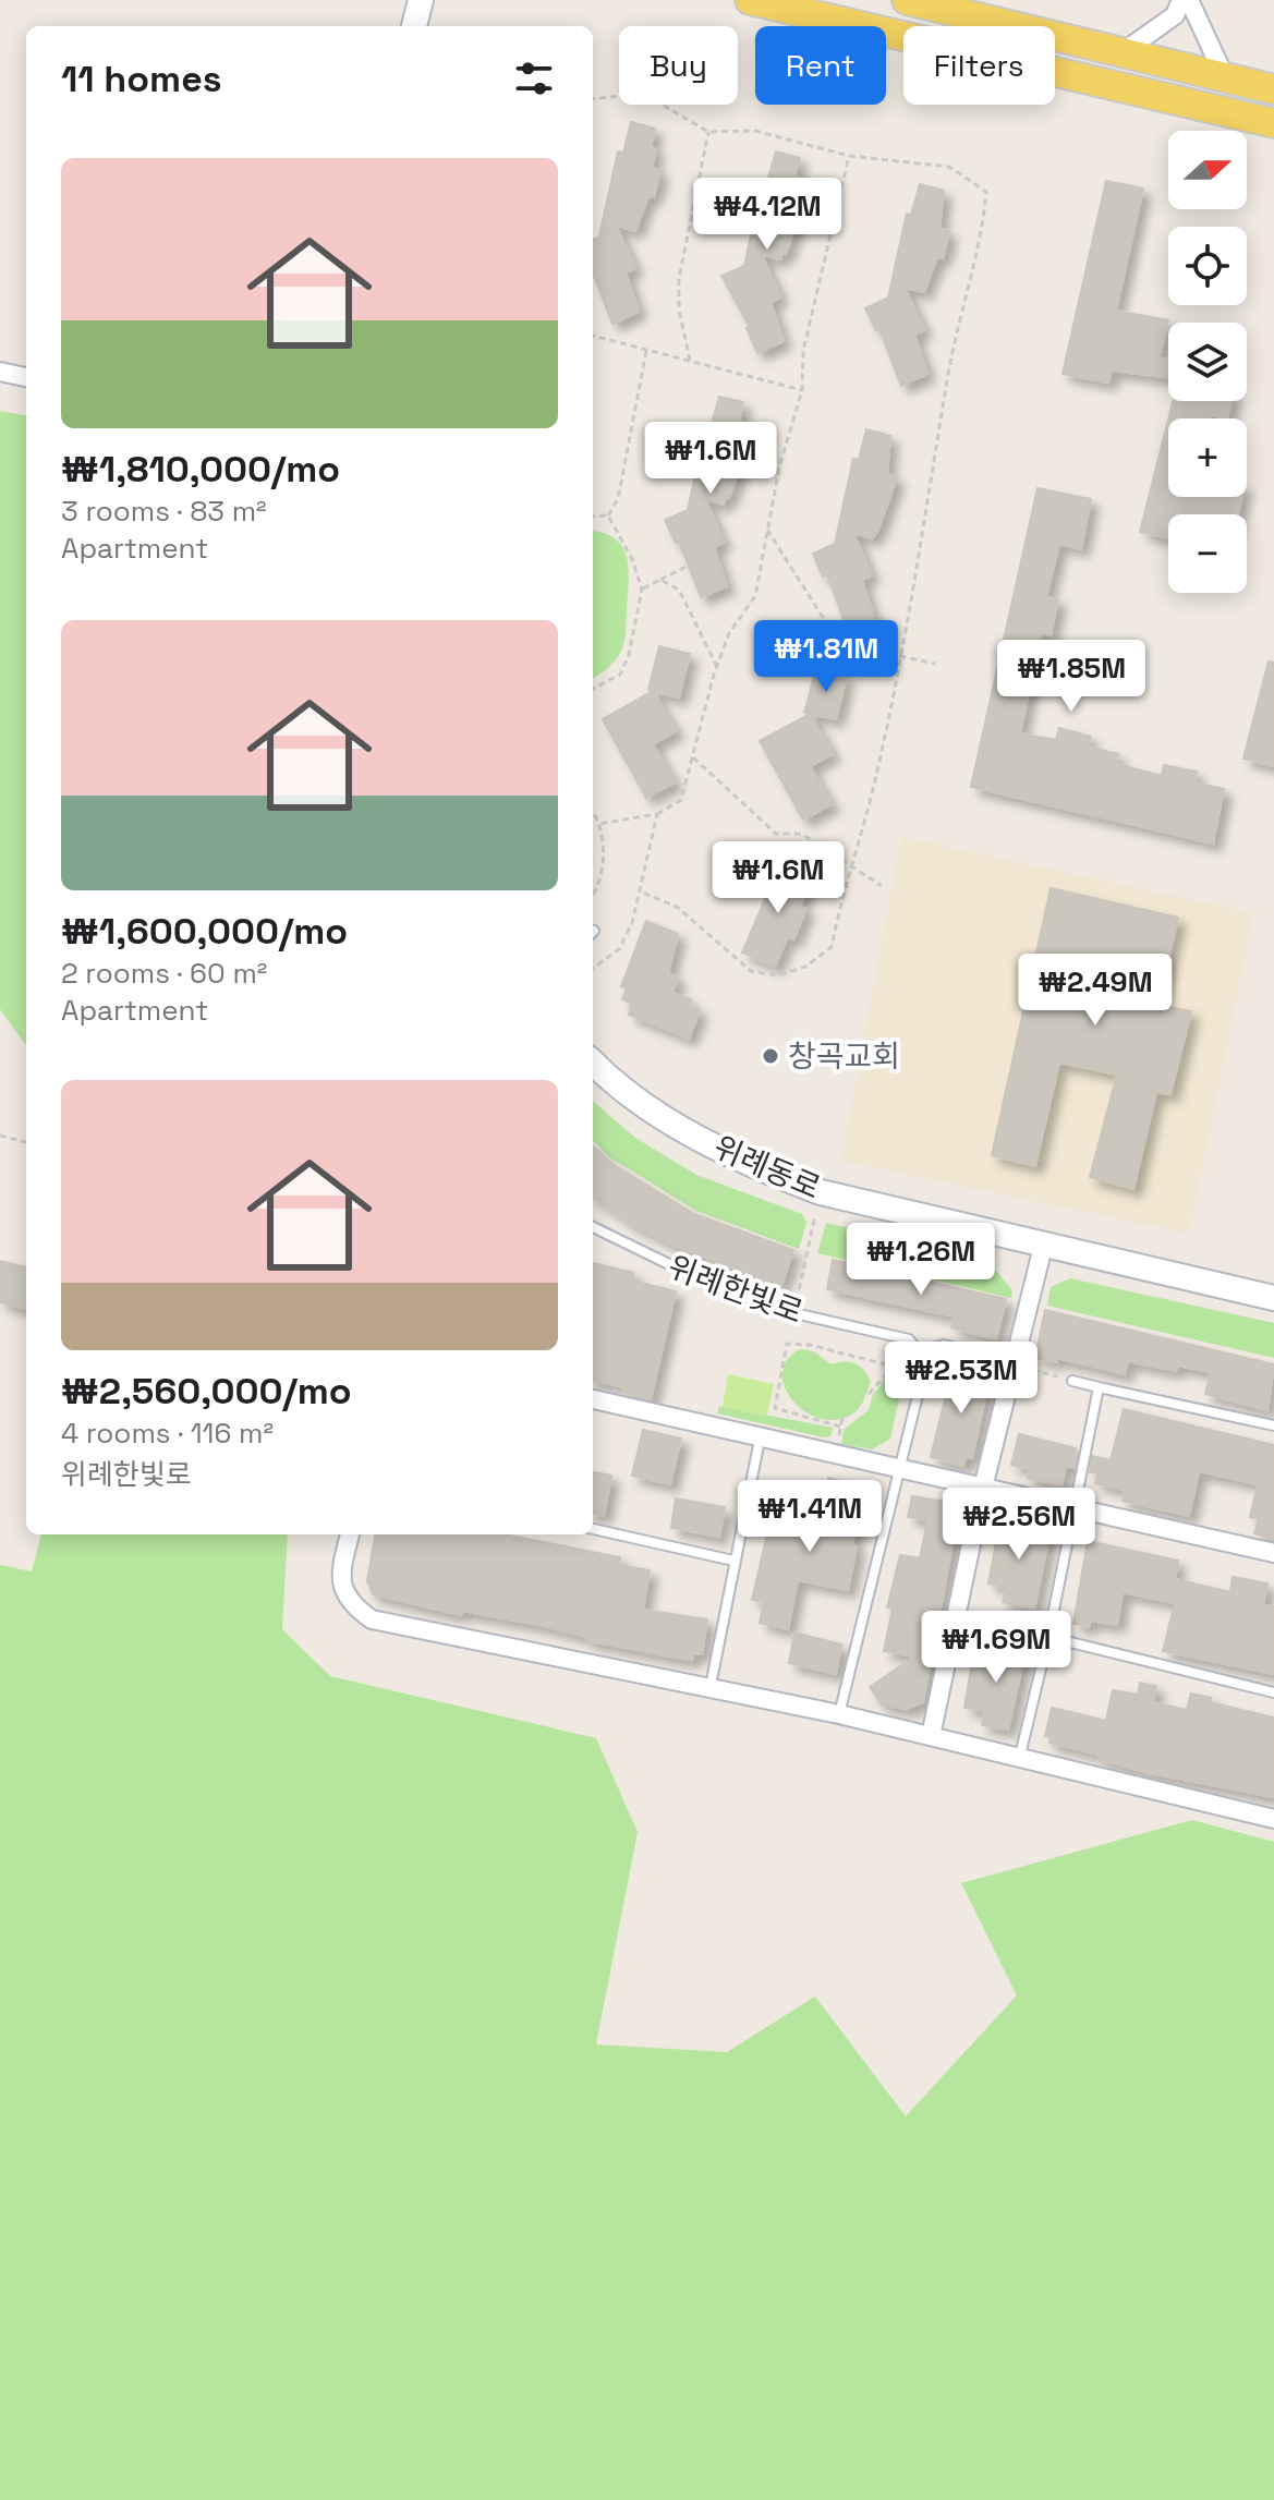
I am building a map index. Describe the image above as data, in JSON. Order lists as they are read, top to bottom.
{
  "streets": {
    "street": ["위례동로"],
    "lane": ["위례한빛로"]
  },
  "places": ["창곡교회"],
  "north": "right",
  "page": {
    "chip": ["Buy", "Rent", "Filters"],
    "heading": "11 homes",
    "map_buttons": ["+", "−"],
    "list": [
      {
        "name": "₩1,810,000/mo",
        "note": "3 rooms · 83 m² · Apartment"
      },
      {
        "name": "₩1,600,000/mo",
        "note": "2 rooms · 60 m² · Apartment"
      },
      {
        "name": "₩2,560,000/mo",
        "note": "4 rooms · 116 m² · 위례한빛로"
      }
    ],
    "price": [
      "₩4.12M",
      "₩1.6M",
      "₩1.81M",
      "₩1.85M",
      "₩1.6M",
      "₩2.49M",
      "₩1.26M",
      "₩2.53M",
      "₩1.41M",
      "₩2.56M",
      "₩1.69M"
    ]
  }
}
